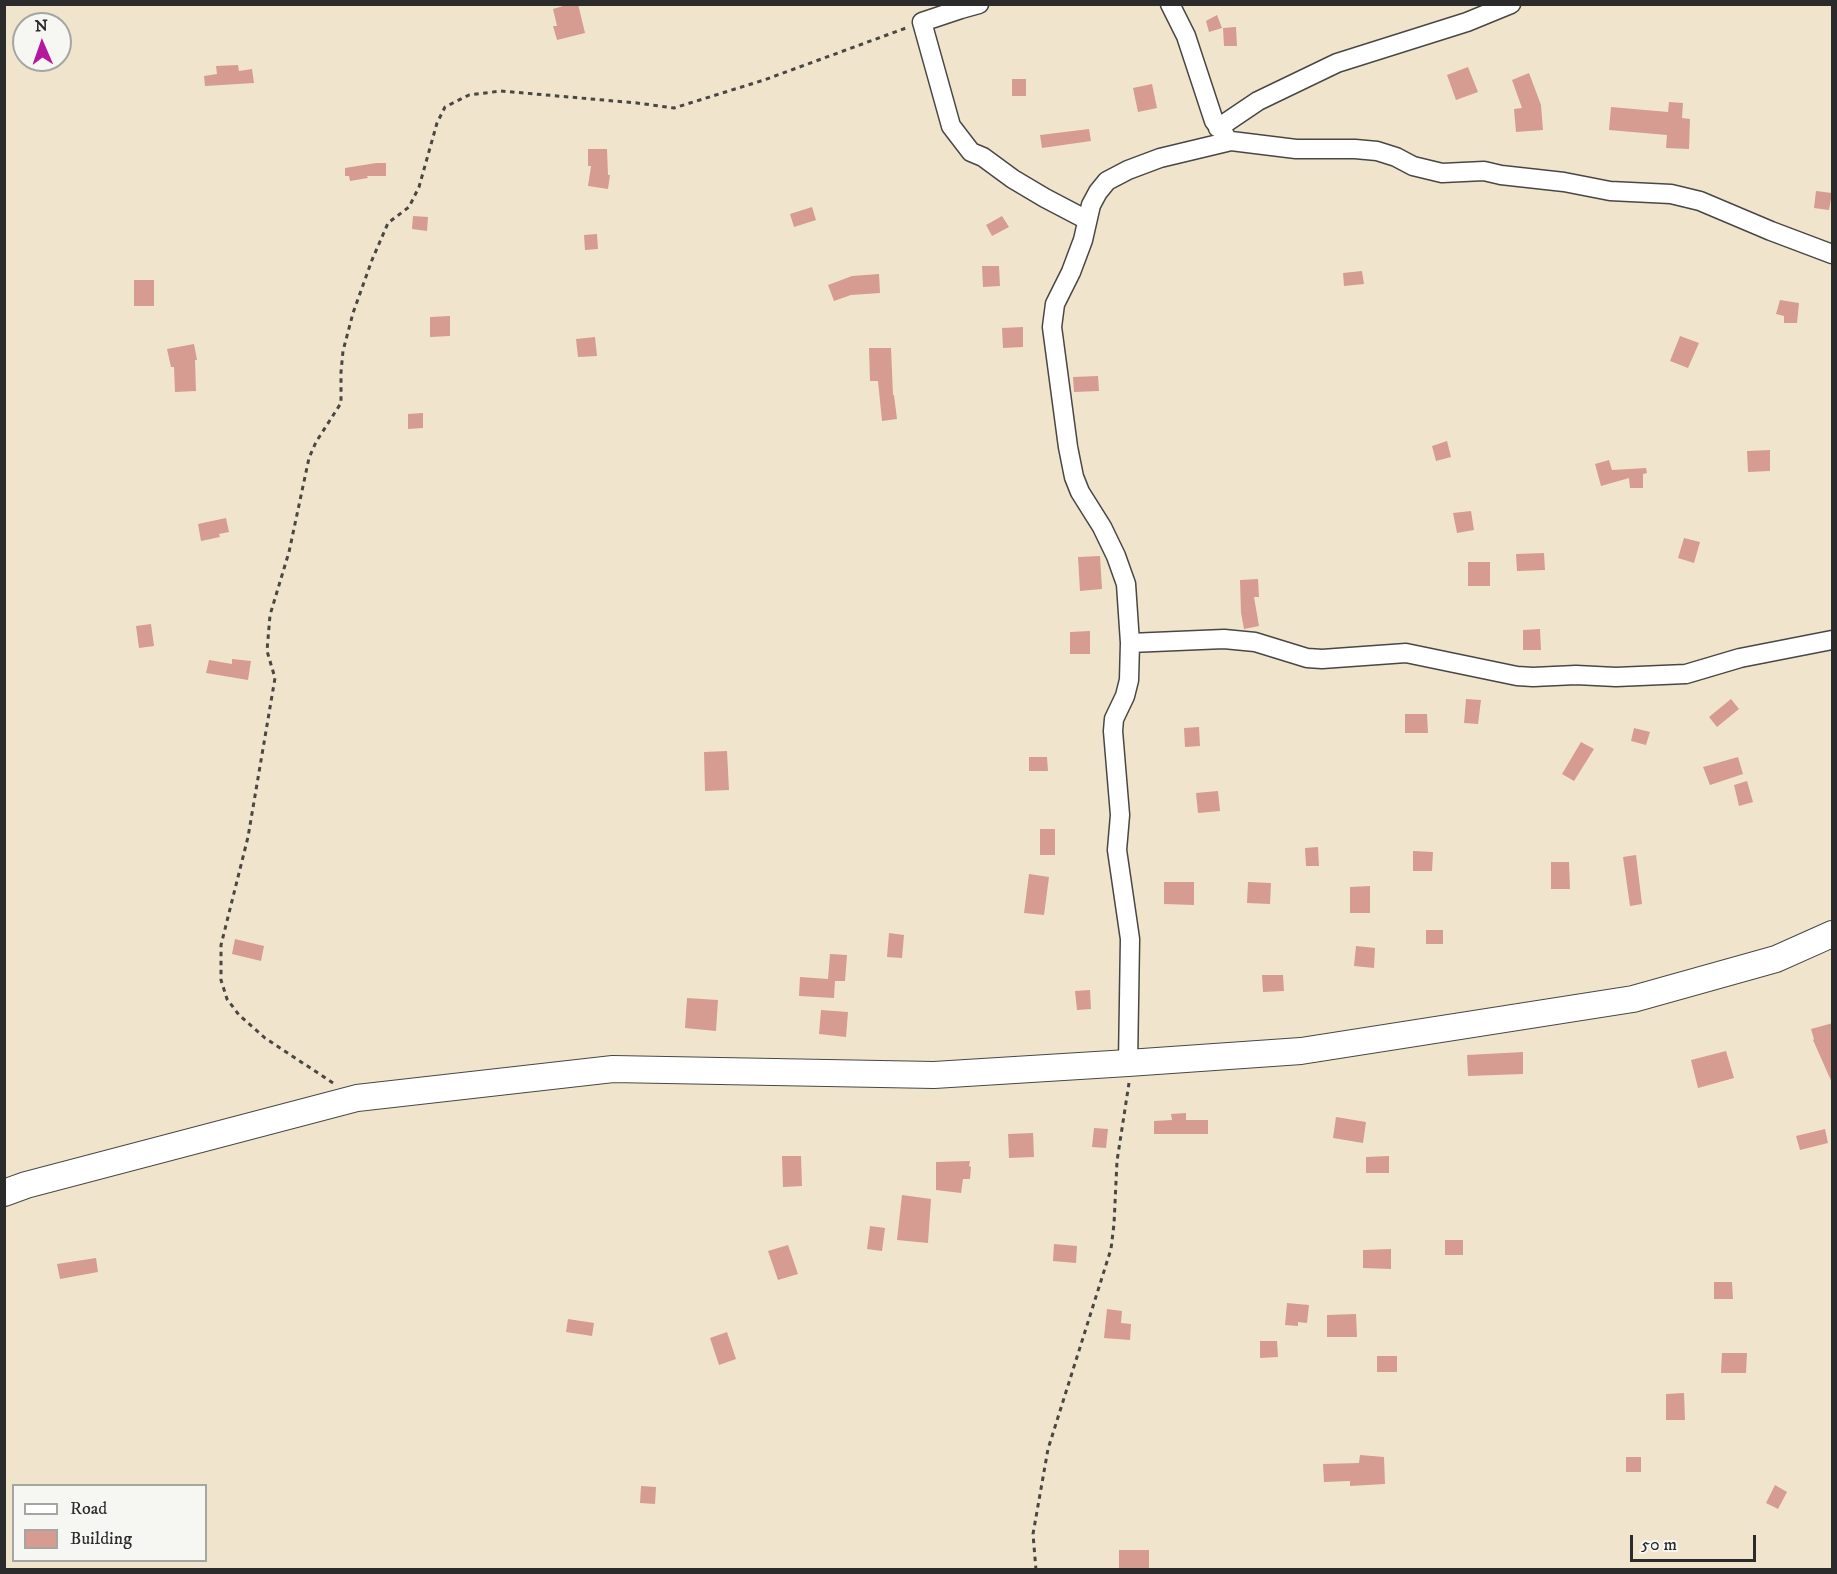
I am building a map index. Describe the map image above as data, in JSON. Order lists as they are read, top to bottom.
{
  "legend": ["Road", "Building"],
  "scale_bar": "50 m",
  "north": "top"
}
